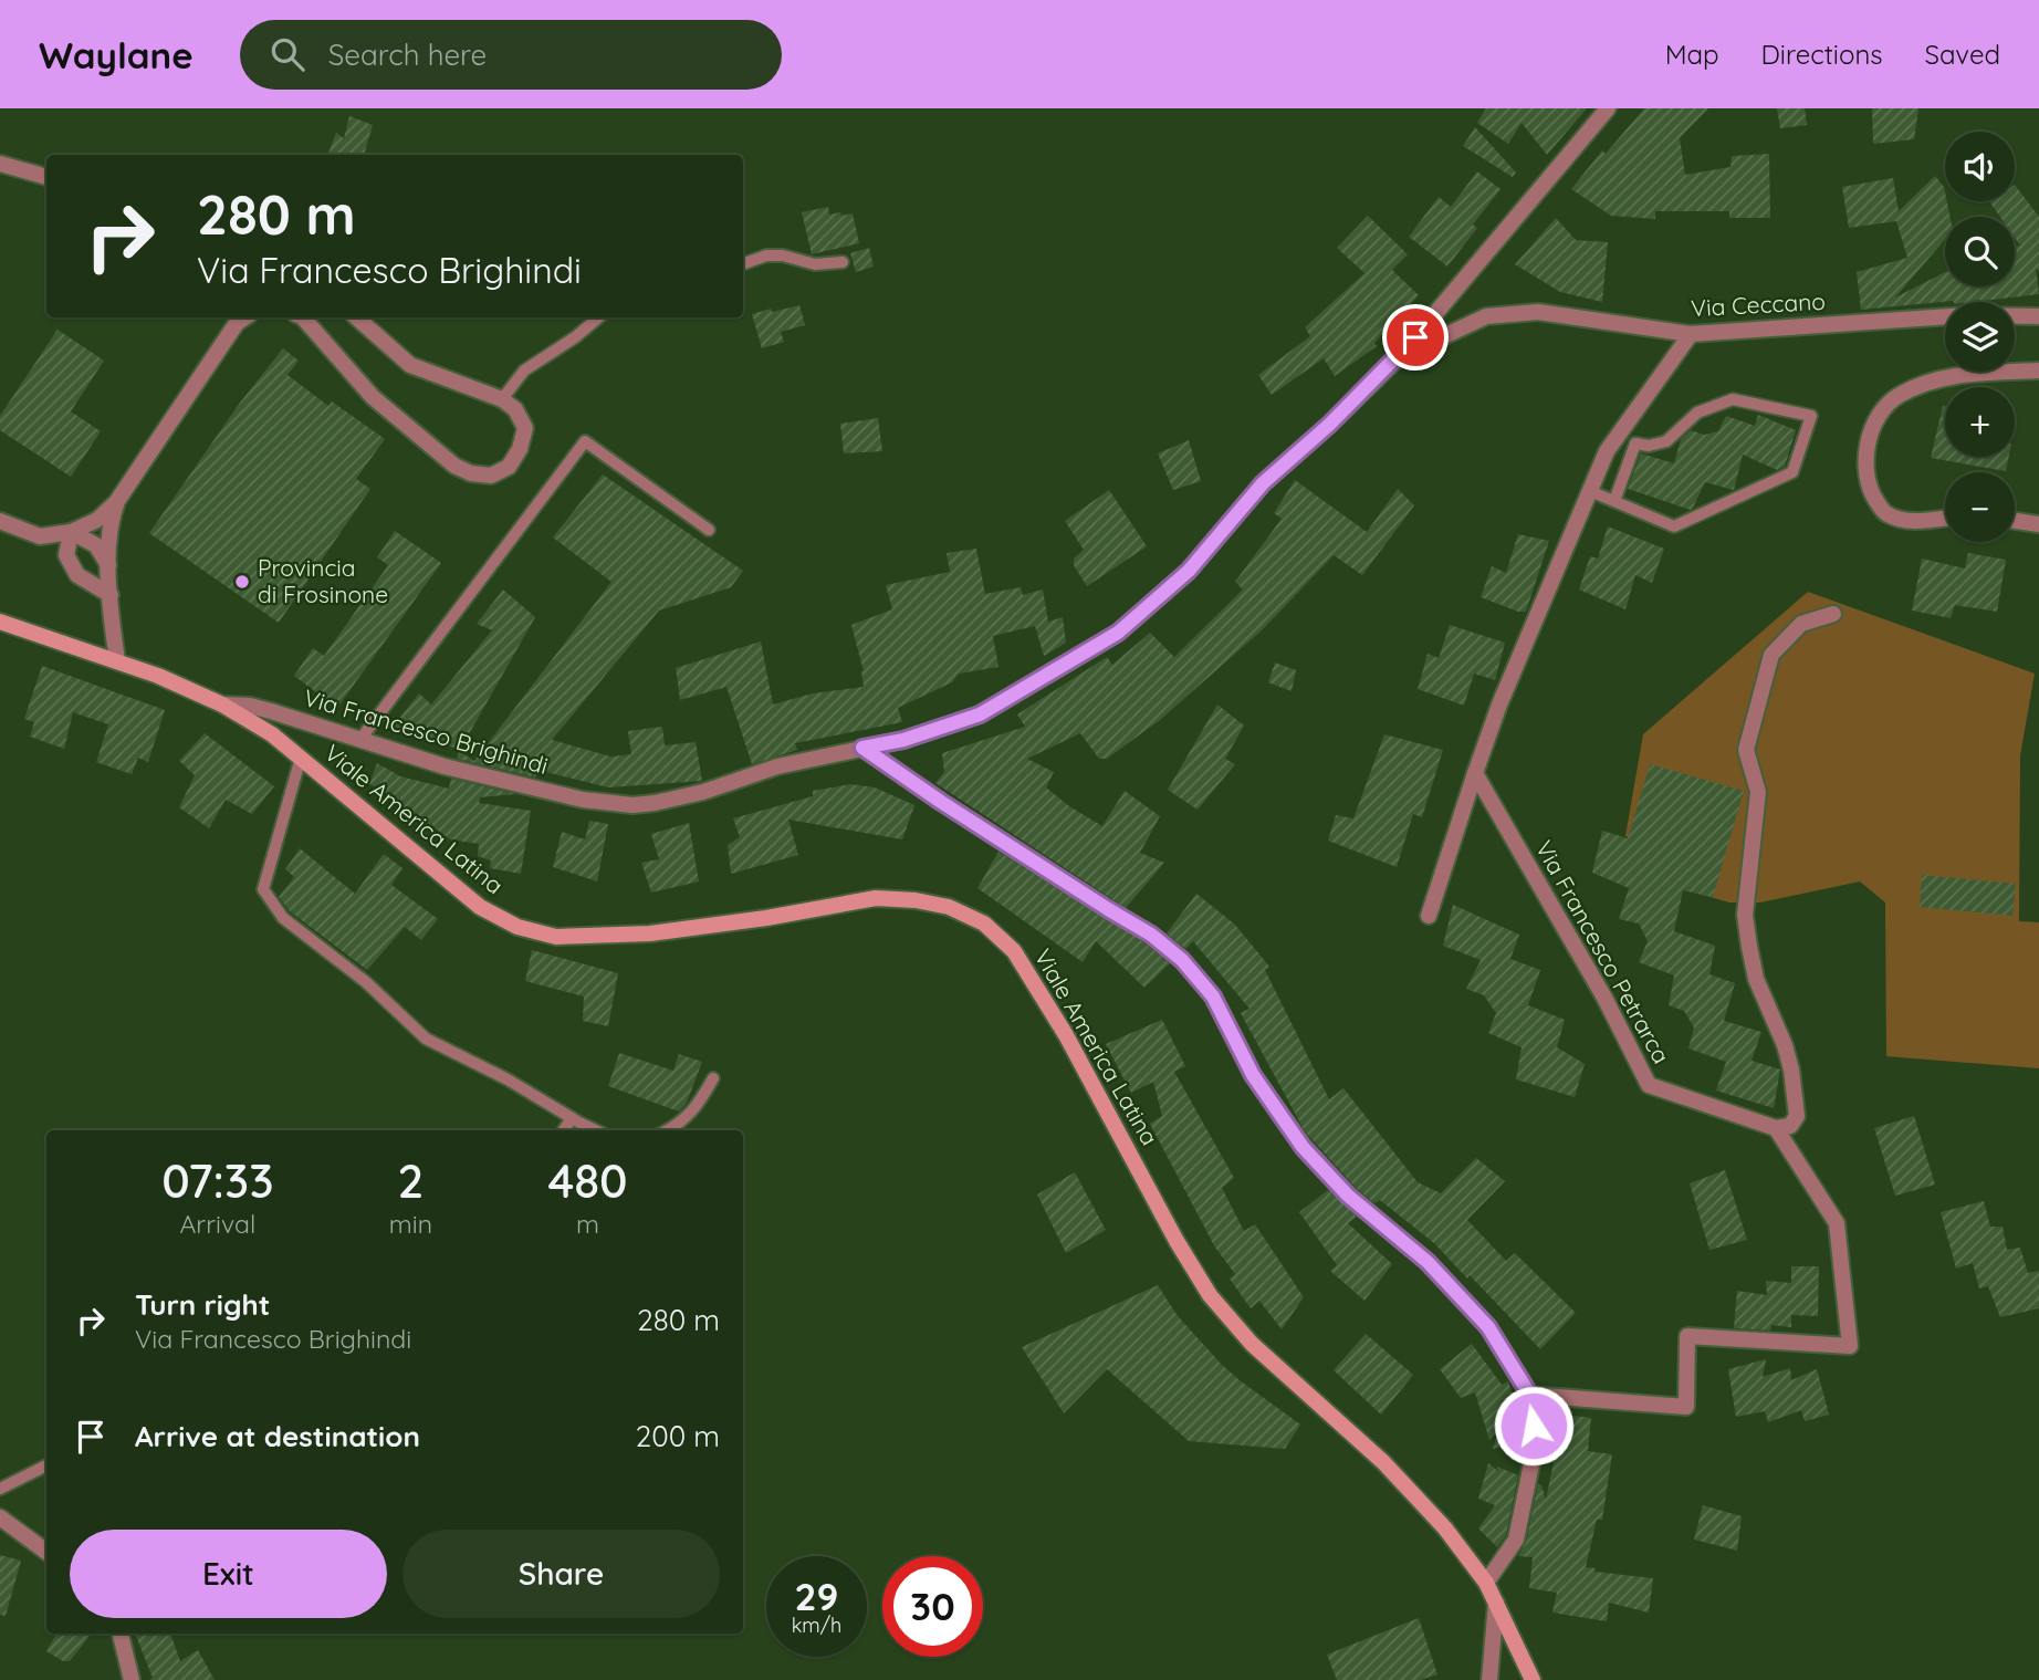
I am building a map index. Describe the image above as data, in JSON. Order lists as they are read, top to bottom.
{
  "streets": {
    "main road": ["Viale America Latina"],
    "street": ["Via Ceccano", "Via Francesco Brighindi", "Via Francesco Petrarca"]
  },
  "crossings": [
    ["Via Ceccano", "Via Francesco Brighindi"],
    ["Via Francesco Brighindi", "Viale America Latina"]
  ],
  "places": ["Provincia di Frosinone"],
  "page": {
    "header": "Waylane",
    "search": "Search here",
    "nav": ["Map", "Directions", "Saved"],
    "map_buttons": ["+", "−"],
    "turn": ["280 m", "Via Francesco Brighindi"],
    "eta": [
      "07:33",
      "Arrival",
      "2",
      "min",
      "480",
      "m"
    ],
    "list": [
      {
        "name": "Turn right",
        "note": "Via Francesco Brighindi",
        "value": "280 m"
      },
      {
        "name": "Arrive at destination",
        "value": "200 m"
      }
    ],
    "buttons": ["Exit", "Share"],
    "speed": "29 km/h",
    "limit": "30"
  }
}
